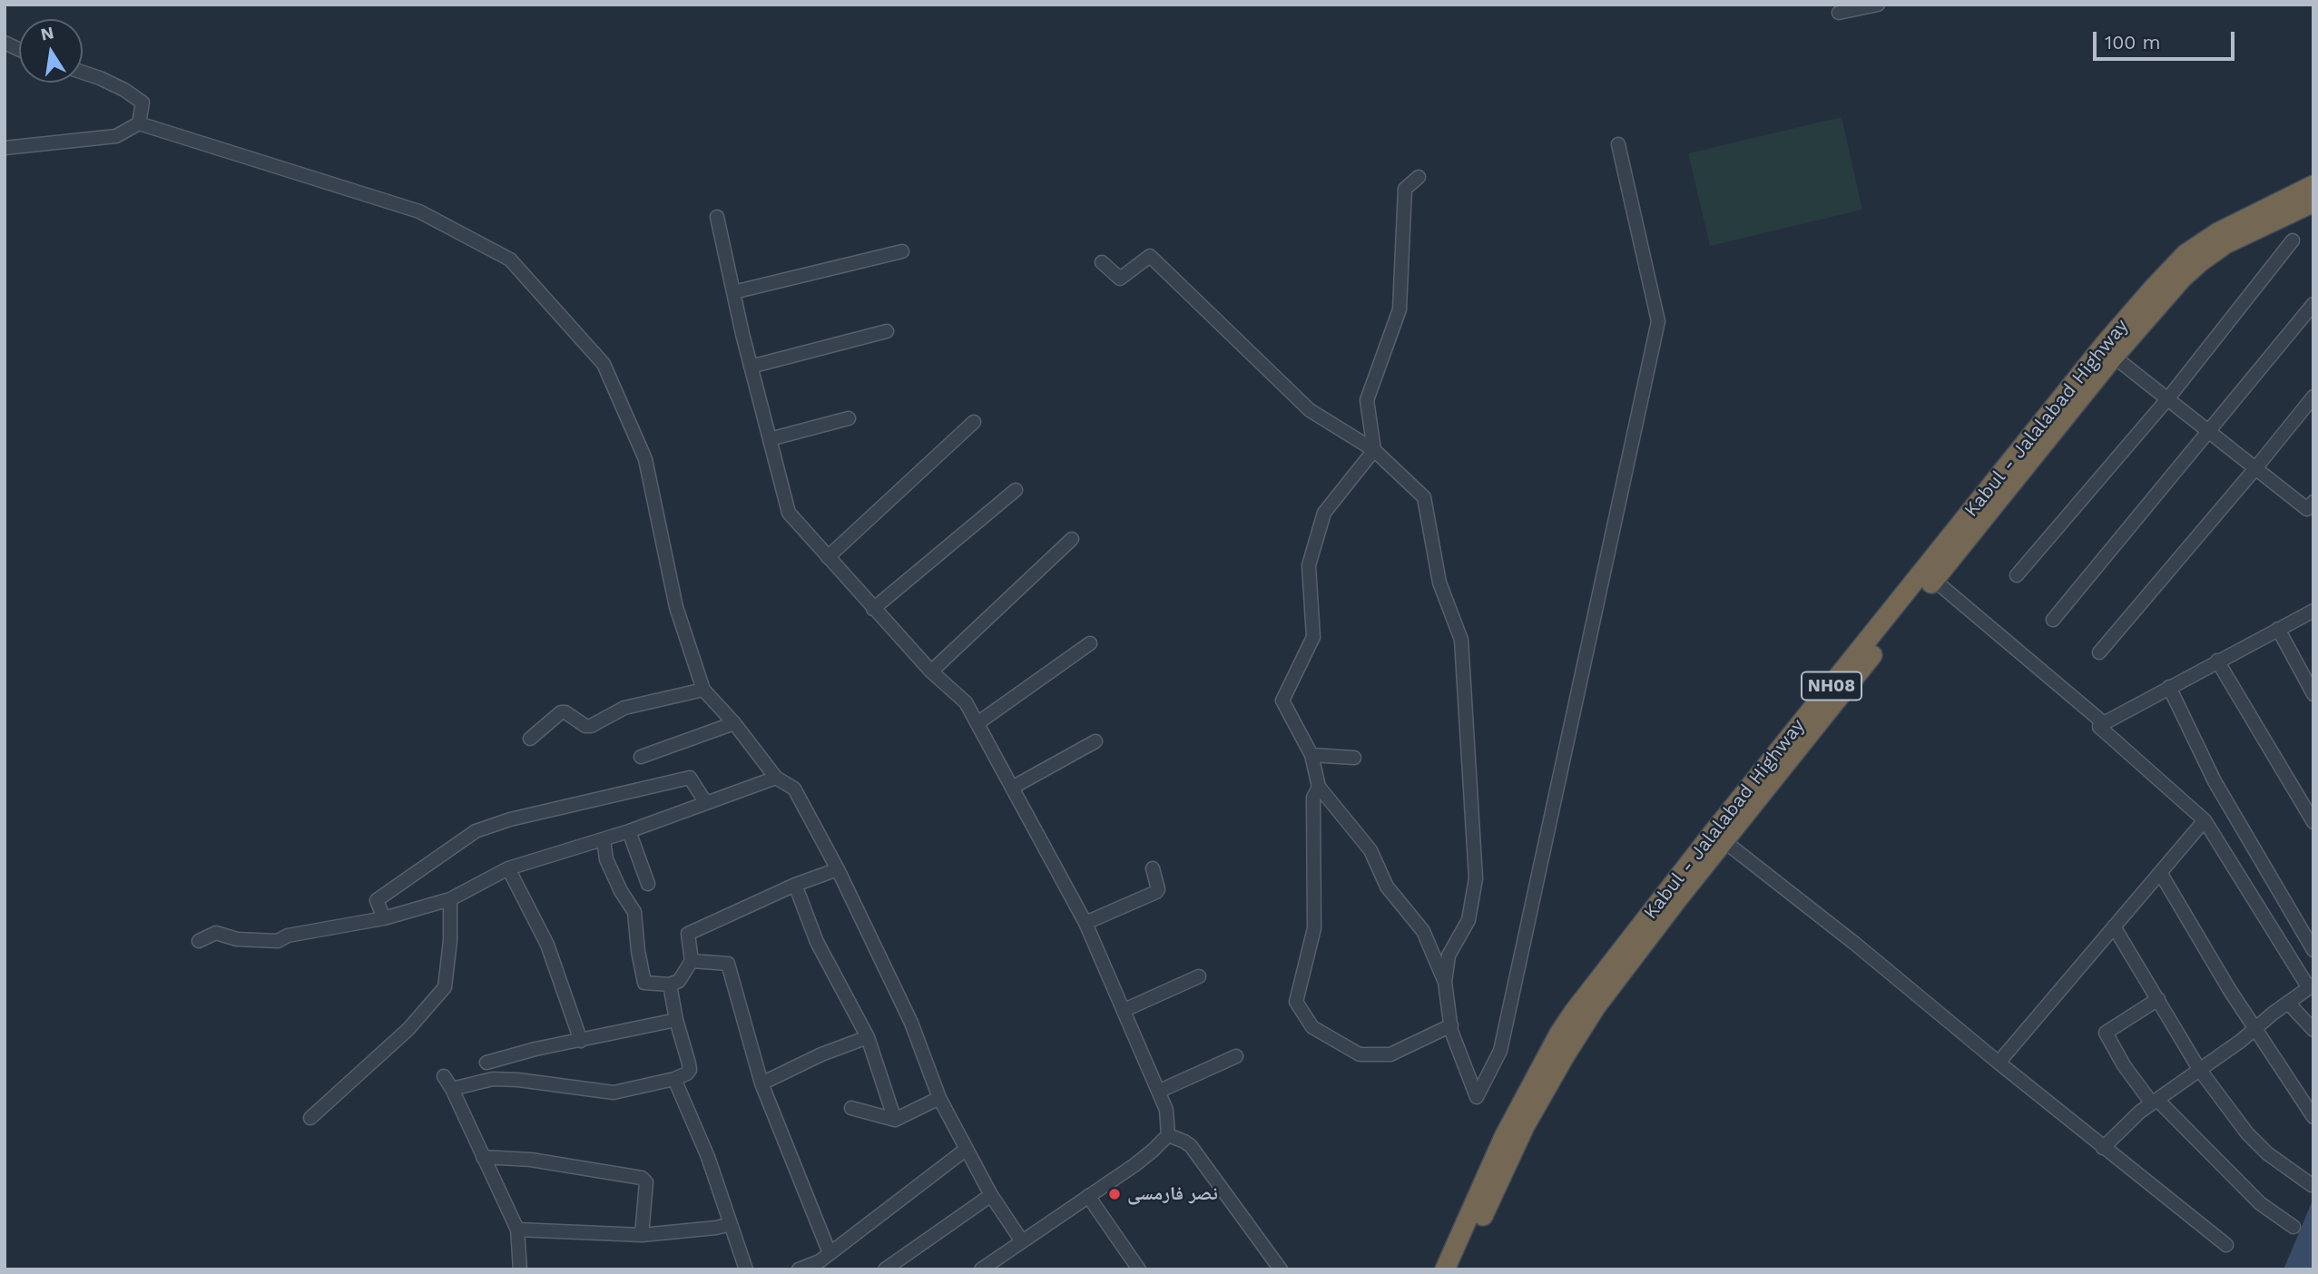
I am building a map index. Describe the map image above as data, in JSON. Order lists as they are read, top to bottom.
{
  "streets": {
    "highway": ["Kabul - Jalalabad Highway", "NH08"]
  },
  "places": ["نصر فارمسی"],
  "scale_bar": "100 m",
  "north": "top"
}
